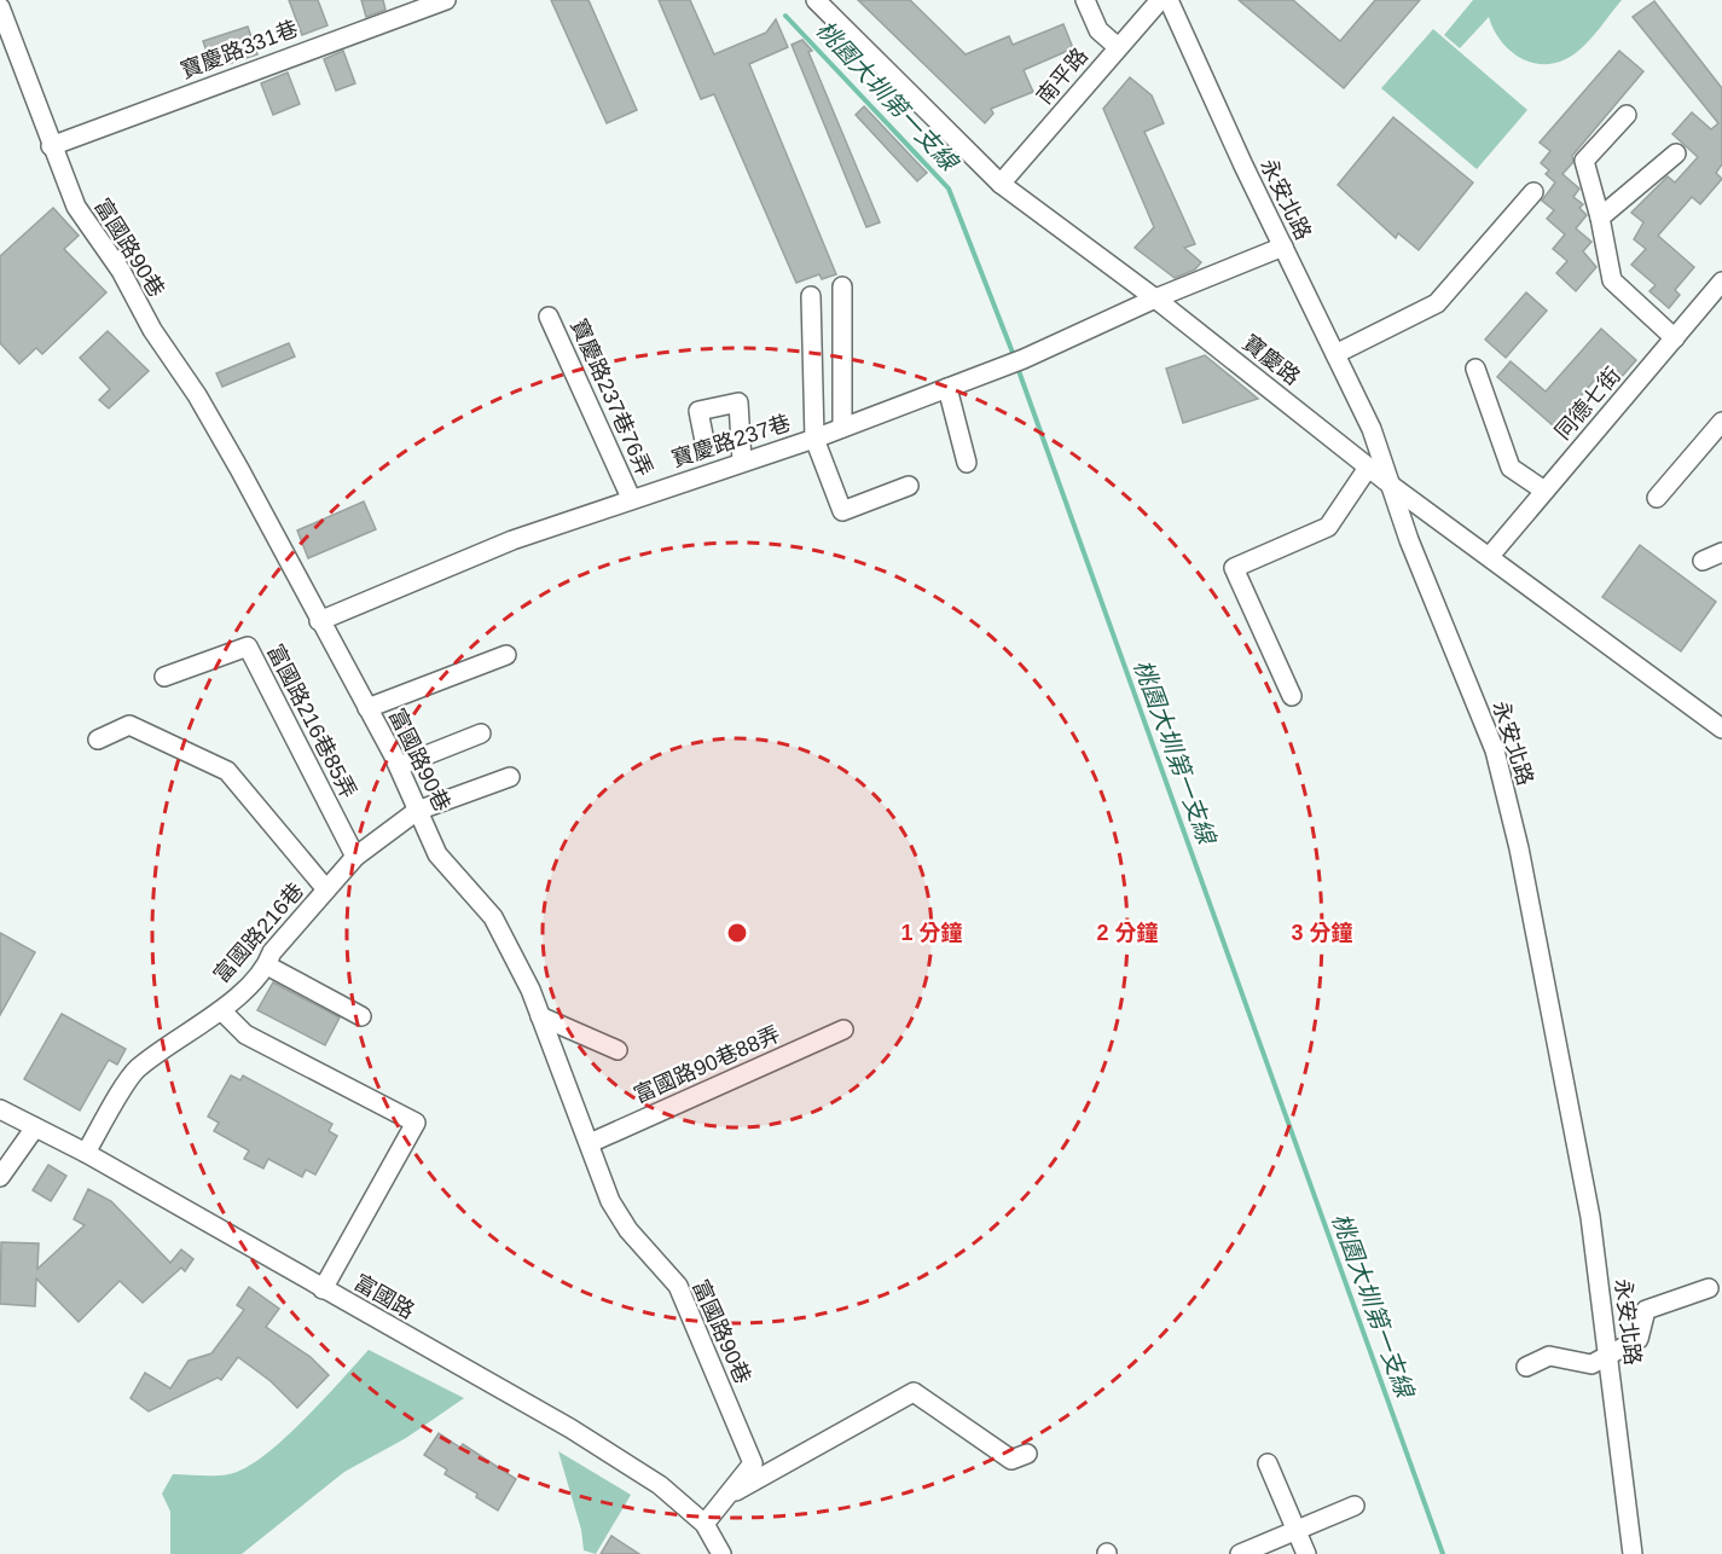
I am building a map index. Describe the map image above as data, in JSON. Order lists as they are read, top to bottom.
{
  "streets": {
    "street": [
      "寶慶路331巷",
      "南平路",
      "永安北路",
      "富國路90巷",
      "寶慶路",
      "寶慶路237巷76弄",
      "同德七街",
      "寶慶路237巷",
      "富國路216巷85弄",
      "富國路216巷",
      "富國路90巷88弄",
      "富國路"
    ]
  },
  "crossings": [
    ["寶慶路331巷", "富國路90巷"],
    ["南平路", "寶慶路"],
    ["永安北路", "寶慶路"],
    ["永安北路", "寶慶路237巷"],
    ["富國路90巷", "寶慶路237巷"],
    ["富國路90巷", "富國路216巷"],
    ["富國路90巷", "富國路90巷88弄"],
    ["富國路90巷", "富國路"],
    ["寶慶路", "同德七街"],
    ["寶慶路", "寶慶路237巷"],
    ["寶慶路237巷76弄", "寶慶路237巷"],
    ["富國路216巷85弄", "富國路216巷"],
    ["富國路216巷", "富國路"]
  ],
  "water": ["桃園大圳第一支線"],
  "rings": ["1 分鐘", "2 分鐘", "3 分鐘"]
}
